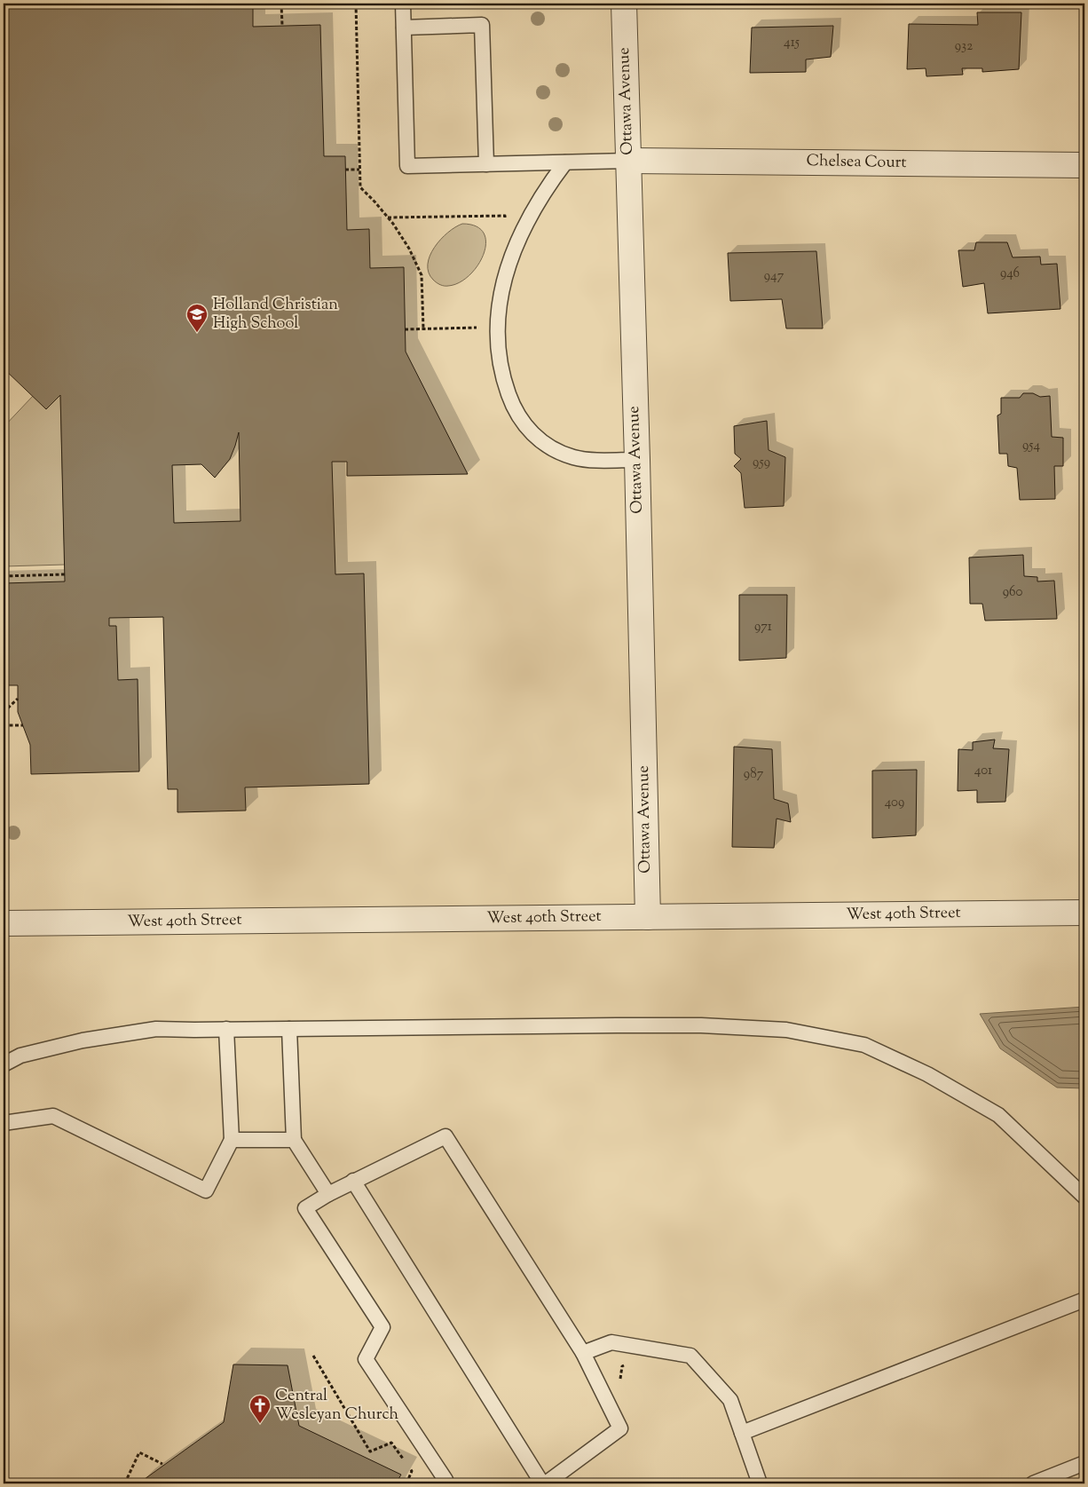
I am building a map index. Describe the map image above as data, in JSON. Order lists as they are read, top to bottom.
{
  "streets": {
    "street": ["Ottawa Avenue", "Chelsea Court", "West 40th Street"]
  },
  "crossings": [
    ["Ottawa Avenue", "Chelsea Court"],
    ["Ottawa Avenue", "West 40th Street"]
  ],
  "places": {
    "school or university": ["Holland Christian High School"],
    "church": ["Central Wesleyan Church"]
  },
  "house_numbers": [
    "415",
    "932",
    "946",
    "947",
    "954",
    "959",
    "960",
    "971",
    "401",
    "987",
    "409"
  ]
}
